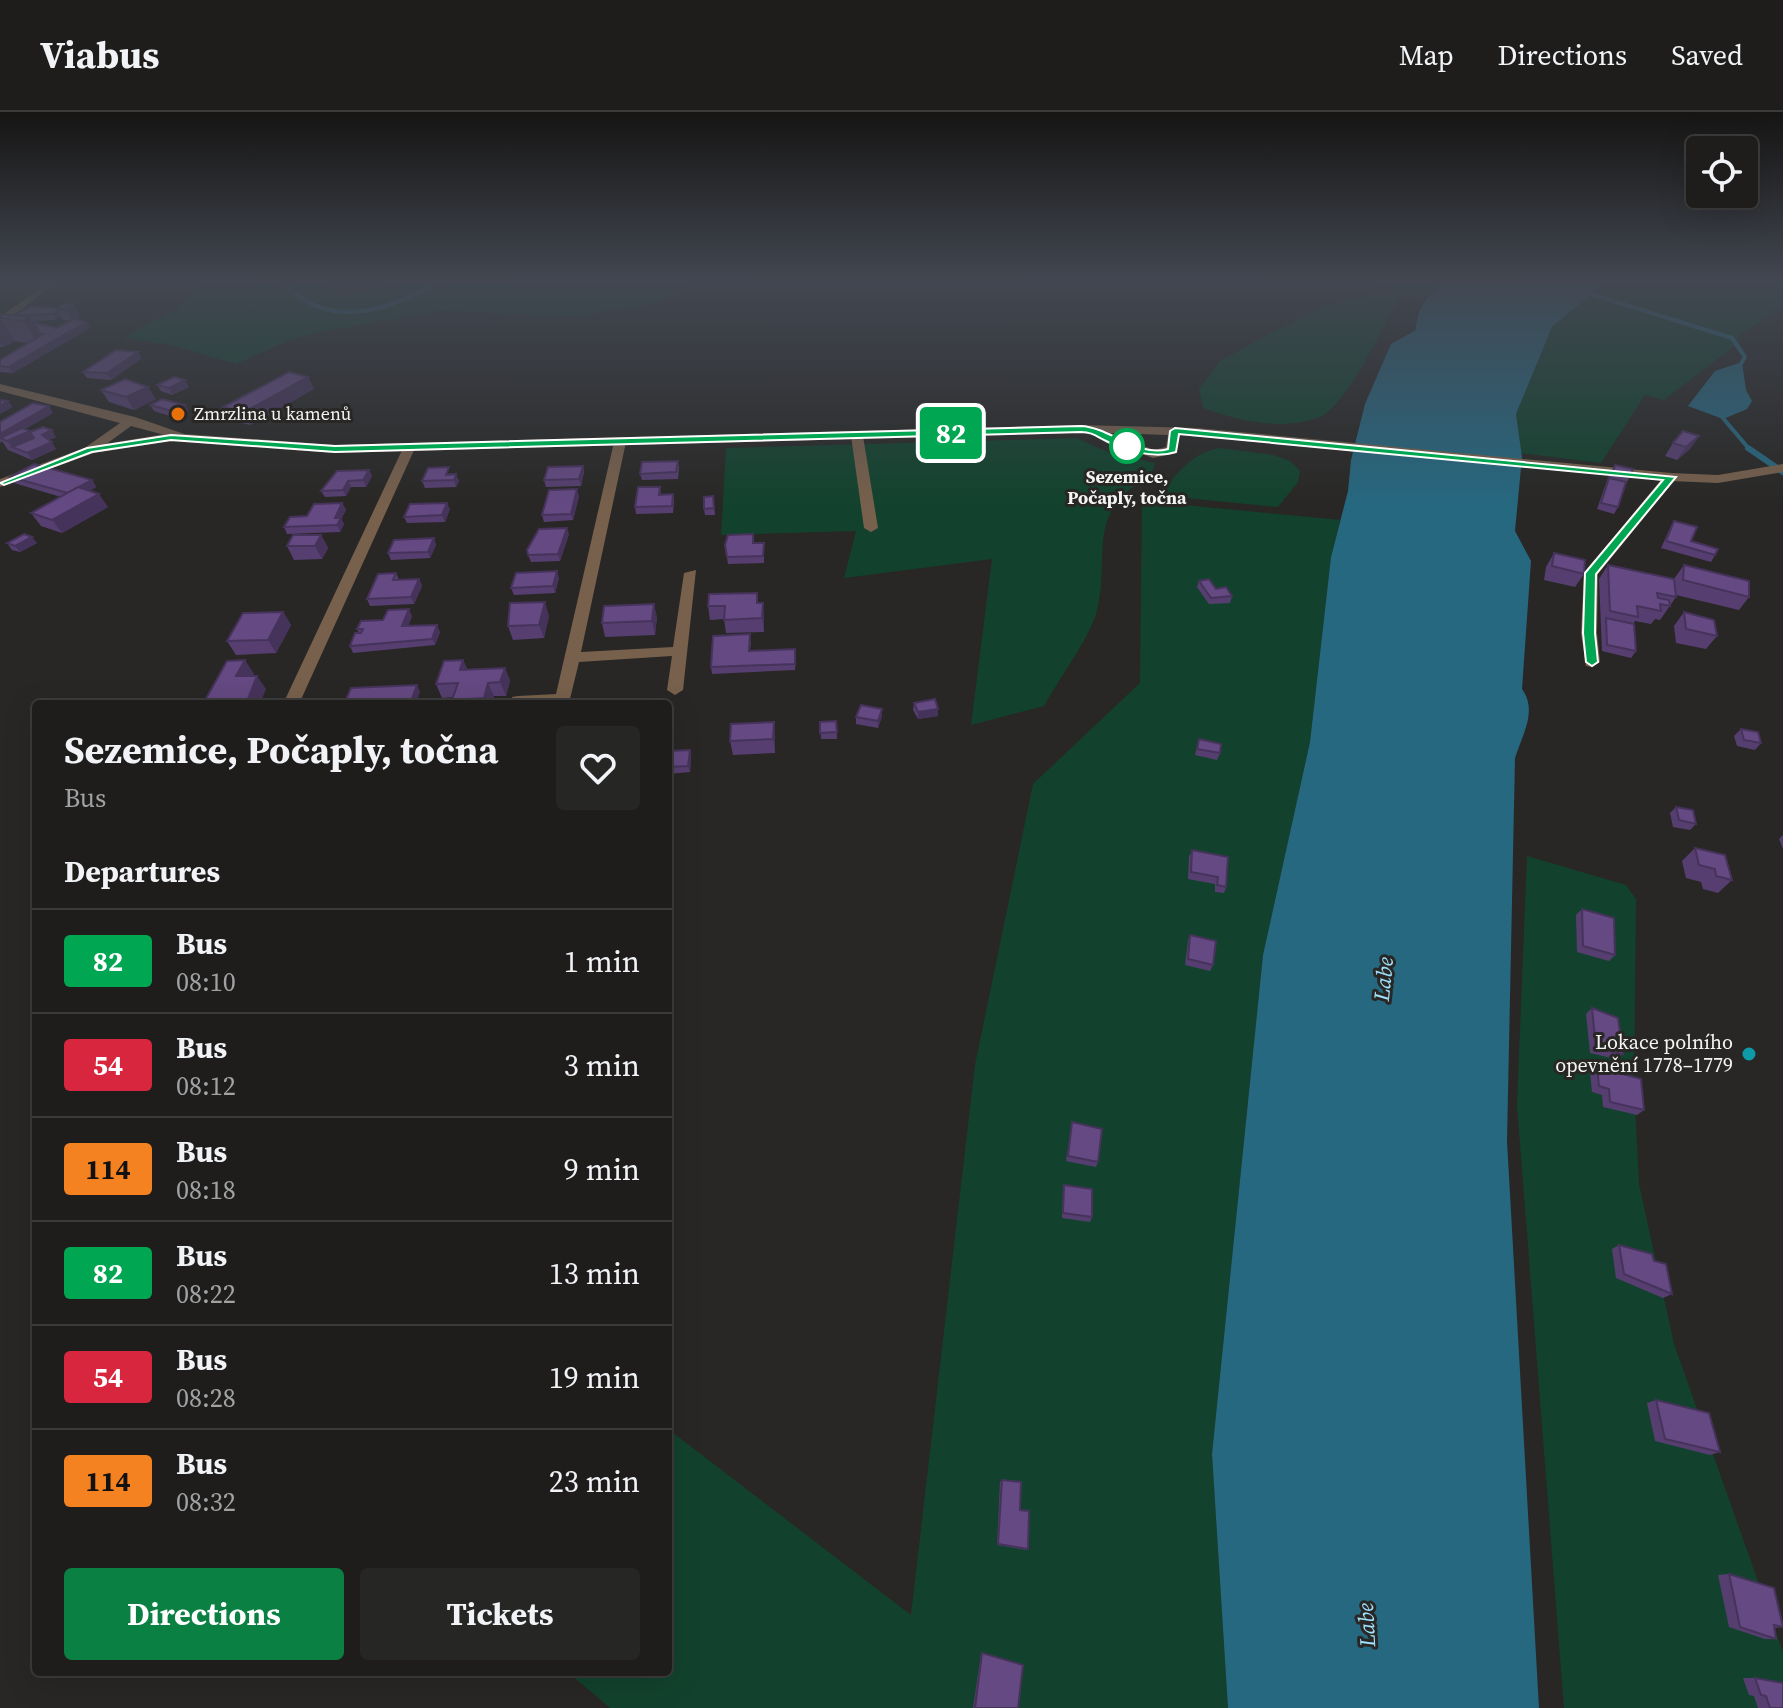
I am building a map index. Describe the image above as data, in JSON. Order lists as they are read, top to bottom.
{
  "water": ["Labe"],
  "places": ["Zmrzlina u kamenů", "Sezemice, Počaply, točna", "Lokace polního opevnění 1778–1779"],
  "lines": ["bus line 82"],
  "page": {
    "header": "Viabus",
    "nav": ["Map", "Directions", "Saved"],
    "on_map": "82",
    "heading": [
      ["Sezemice, Počaply, točna", "Bus"],
      "Departures"
    ],
    "list": [
      {
        "mark": "82",
        "name": "Bus",
        "note": "08:10",
        "value": "1 min"
      },
      {
        "mark": "54",
        "name": "Bus",
        "note": "08:12",
        "value": "3 min"
      },
      {
        "mark": "114",
        "name": "Bus",
        "note": "08:18",
        "value": "9 min"
      },
      {
        "mark": "82",
        "name": "Bus",
        "note": "08:22",
        "value": "13 min"
      },
      {
        "mark": "54",
        "name": "Bus",
        "note": "08:28",
        "value": "19 min"
      },
      {
        "mark": "114",
        "name": "Bus",
        "note": "08:32",
        "value": "23 min"
      }
    ],
    "buttons": ["Directions", "Tickets"]
  }
}
